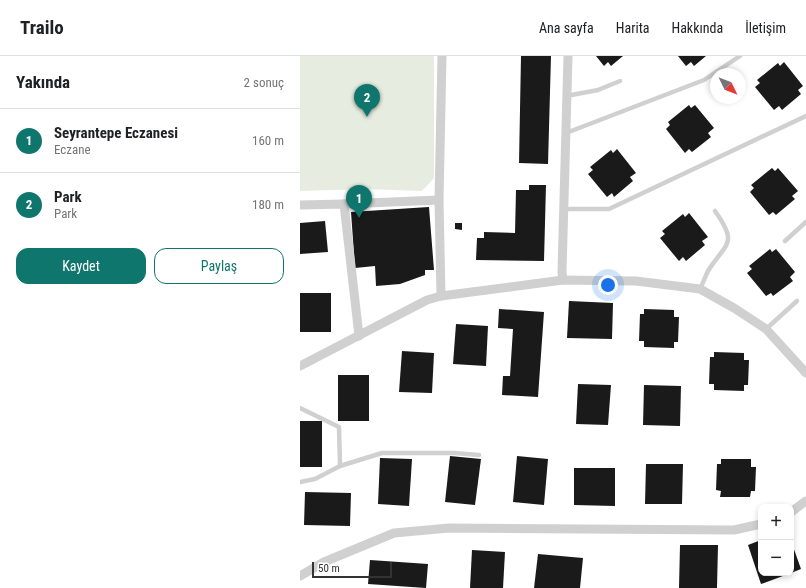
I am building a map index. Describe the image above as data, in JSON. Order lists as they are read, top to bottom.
{
  "scale_bar": "50 m",
  "north": "bottom right",
  "page": {
    "header": "Trailo",
    "nav": [
      "Ana sayfa",
      "Harita",
      "Hakkında",
      "İletişim"
    ],
    "heading": ["Yakında", "2 sonuç"],
    "pins": ["2", "1"],
    "list": [
      {
        "mark": "1",
        "name": "Seyrantepe Eczanesi",
        "note": "Eczane",
        "value": "160 m"
      },
      {
        "mark": "2",
        "name": "Park",
        "note": "Park",
        "value": "180 m"
      }
    ],
    "buttons": ["Kaydet", "Paylaş"],
    "map_buttons": ["+", "−"],
    "scale": "50 m"
  }
}
